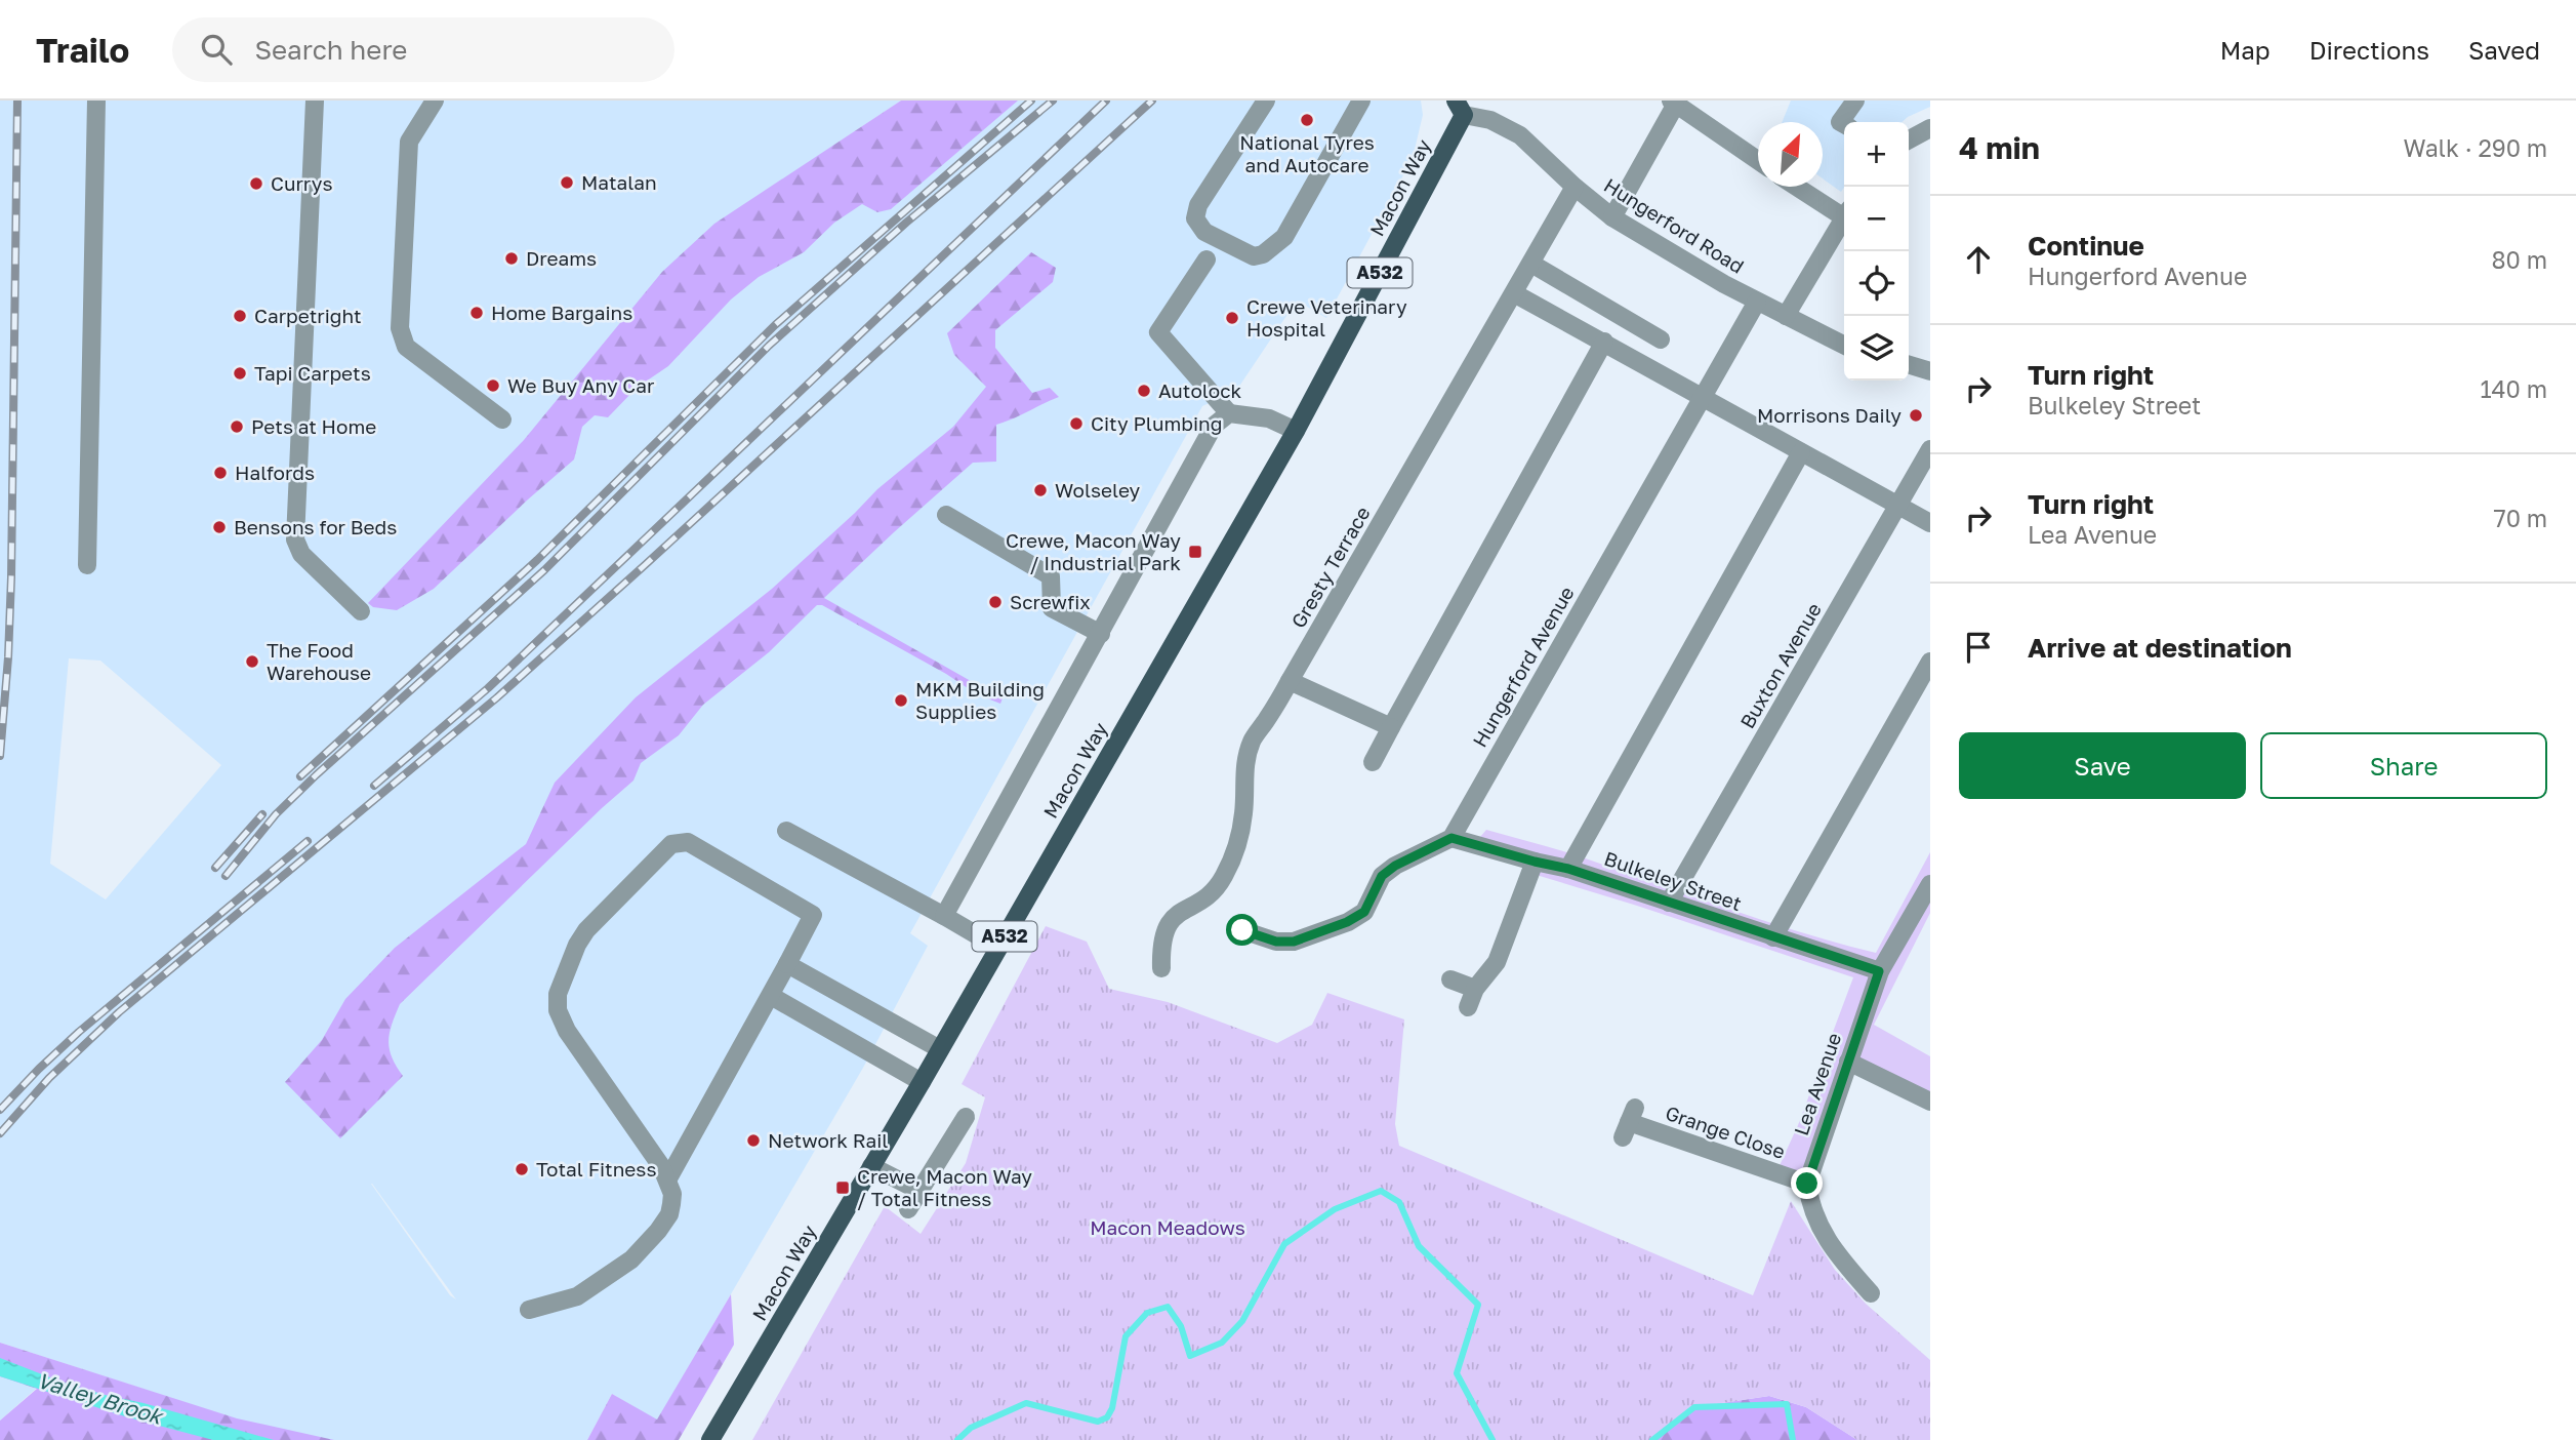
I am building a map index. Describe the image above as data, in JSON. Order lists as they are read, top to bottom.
{
  "streets": {
    "main road": ["Macon Way", "A532"],
    "street": [
      "Hungerford Road",
      "Gresty Terrace",
      "Buxton Avenue",
      "Hungerford Avenue",
      "Bulkeley Street",
      "Lea Avenue",
      "Grange Close"
    ]
  },
  "crossings": [
    ["Macon Way", "Hungerford Road"],
    ["Hungerford Road", "Gresty Terrace"],
    ["Hungerford Road", "Hungerford Avenue"],
    ["Buxton Avenue", "Bulkeley Street"],
    ["Hungerford Avenue", "Bulkeley Street"],
    ["Bulkeley Street", "Lea Avenue"],
    ["Lea Avenue", "Grange Close"]
  ],
  "water": ["Valley Brook"],
  "parks": ["Macon Meadows"],
  "places": {
    "other": [
      "National Tyres and Autocare",
      "Matalan",
      "Currys",
      "Dreams",
      "Home Bargains",
      "Carpetright",
      "Crewe Veterinary Hospital",
      "Tapi Carpets",
      "We Buy Any Car",
      "Autolock",
      "Morrisons Daily",
      "City Plumbing",
      "Pets at Home",
      "Halfords",
      "Wolseley",
      "Bensons for Beds",
      "Screwfix",
      "The Food Warehouse",
      "MKM Building Supplies",
      "Network Rail",
      "Total Fitness"
    ],
    "transit": ["Crewe, Macon Way / Industrial Park", "Crewe, Macon Way / Total Fitness"]
  },
  "north": "top right",
  "page": {
    "header": "Trailo",
    "search": "Search here",
    "nav": ["Map", "Directions", "Saved"],
    "heading": ["4 min", "Walk · 290 m"],
    "map_buttons": ["+", "−"],
    "list": [
      ["Continue", "Hungerford Avenue", "80 m"],
      ["Turn right", "Bulkeley Street", "140 m"],
      ["Turn right", "Lea Avenue", "70 m"],
      "Arrive at destination"
    ],
    "buttons": ["Save", "Share"]
  }
}
